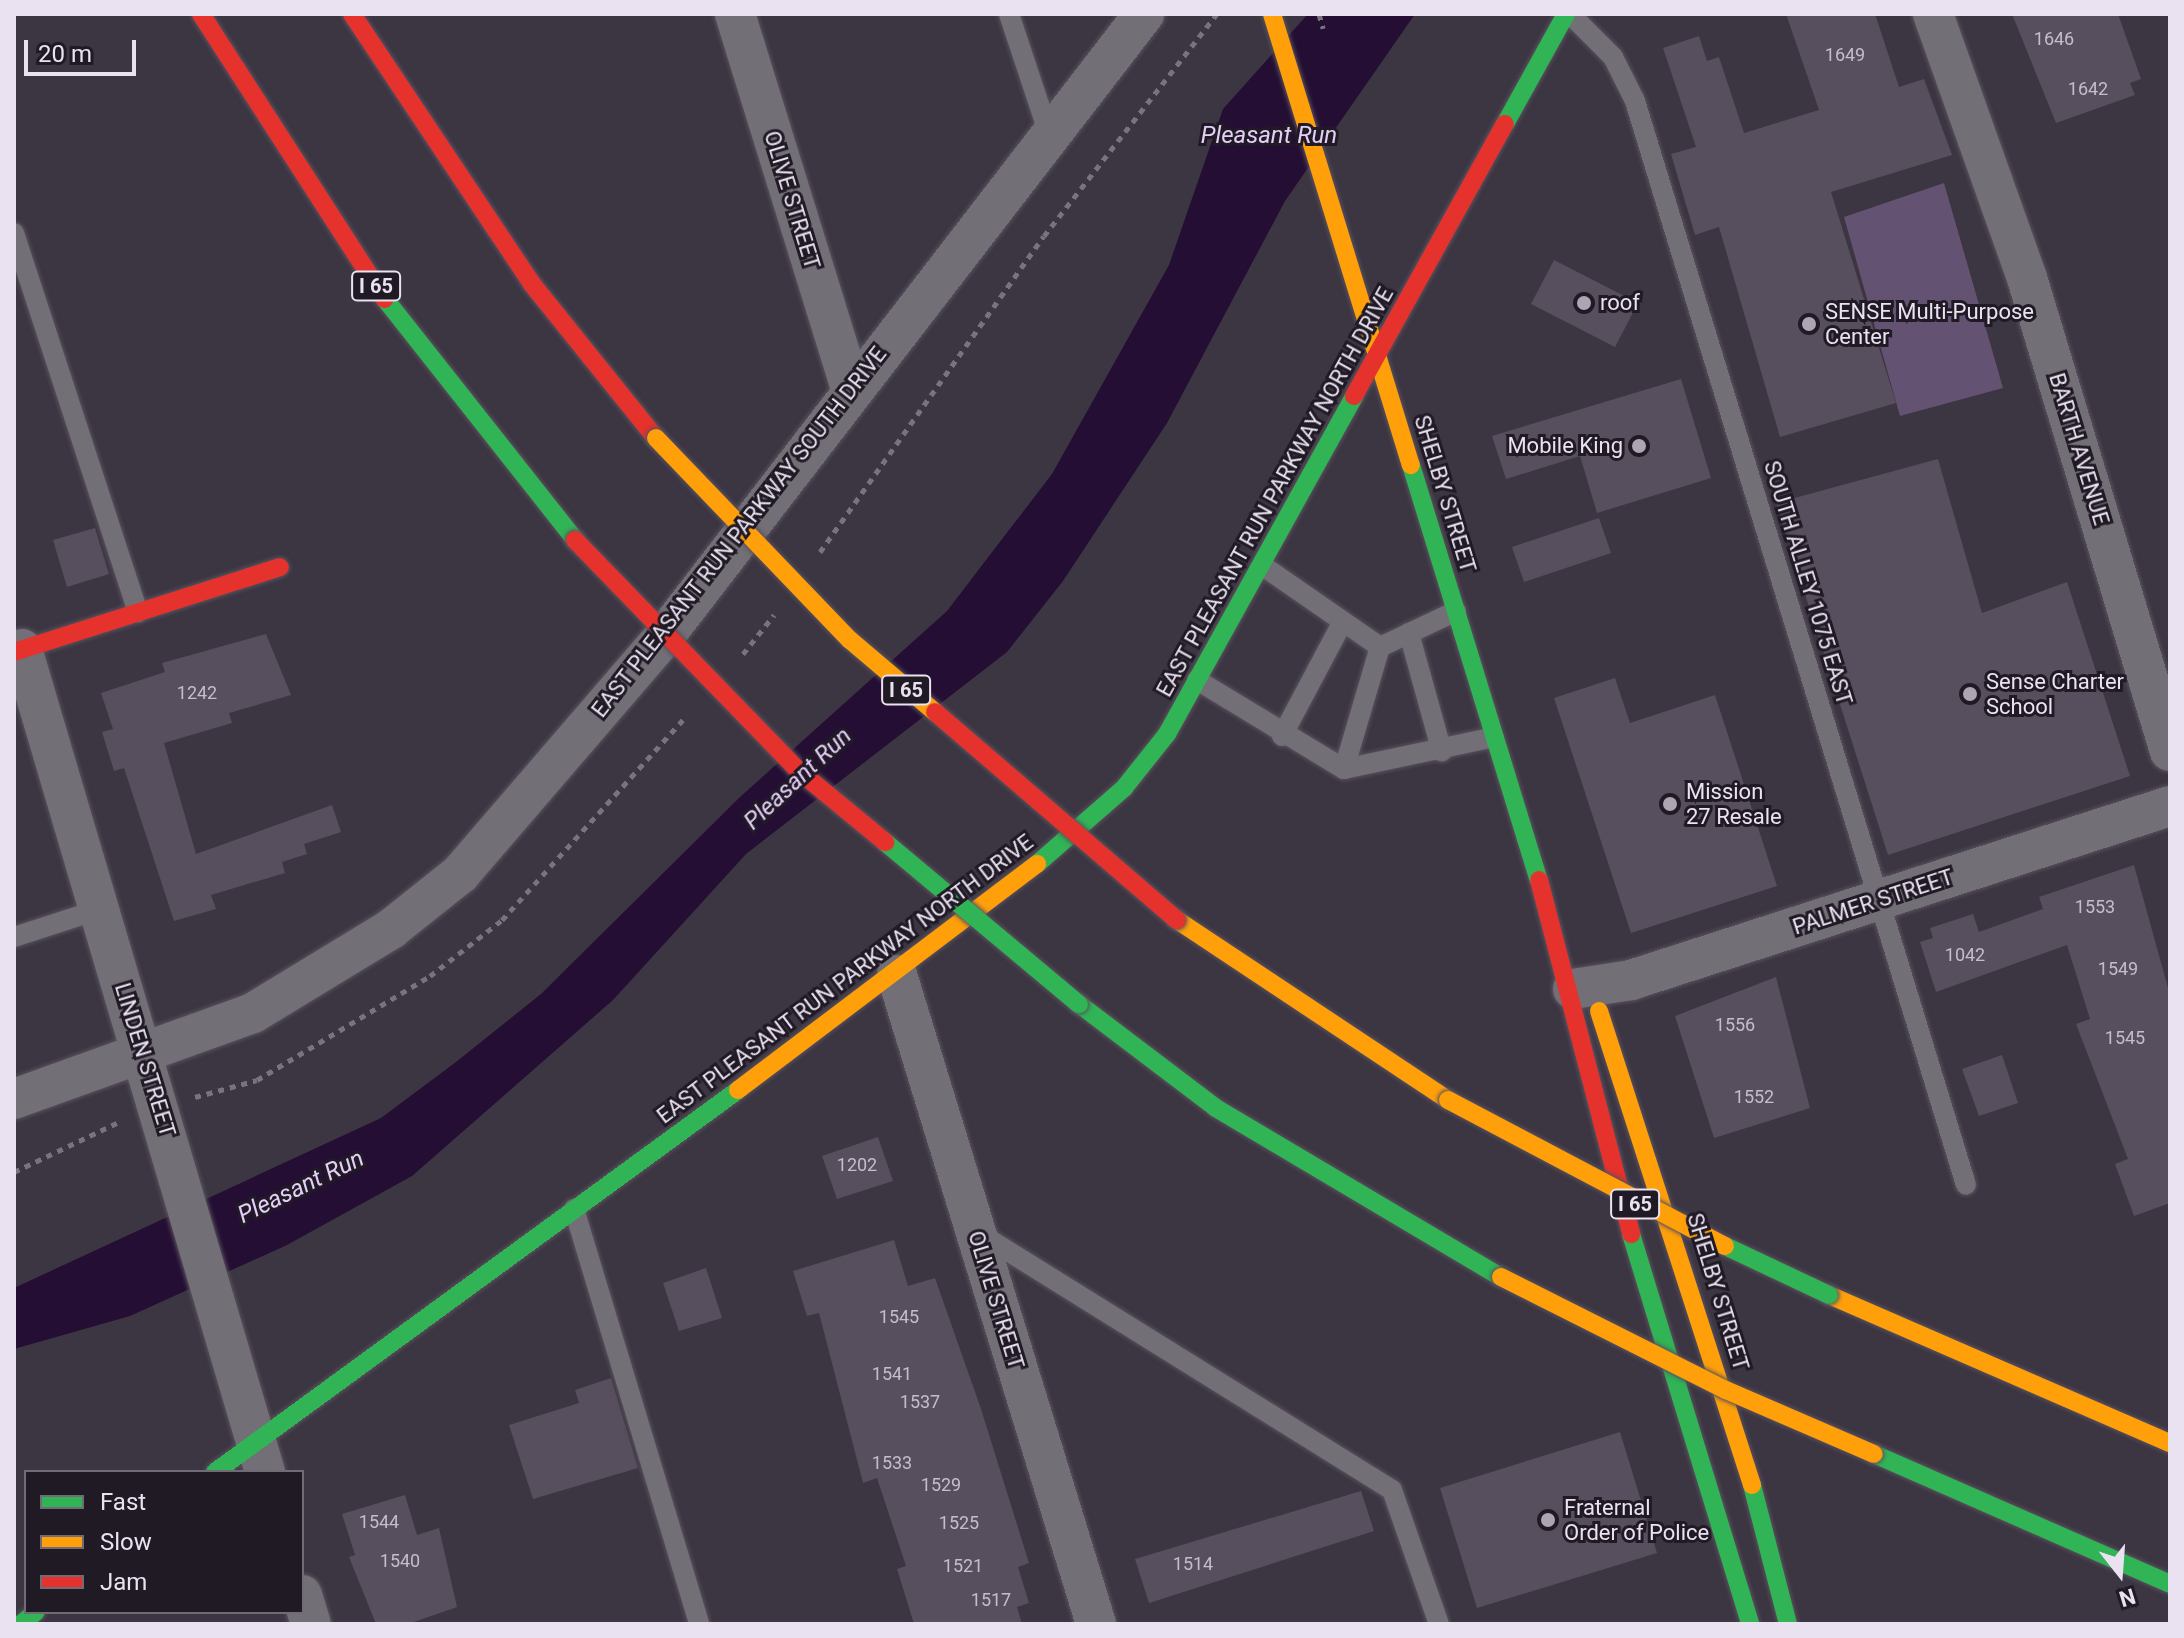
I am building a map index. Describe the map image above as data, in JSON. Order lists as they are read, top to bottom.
{
  "streets": {
    "main road": ["I 65", "EAST PLEASANT RUN PARKWAY NORTH DRIVE", "SHELBY STREET"],
    "street": [
      "OLIVE STREET",
      "BARTH AVENUE",
      "EAST PLEASANT RUN PARKWAY SOUTH DRIVE",
      "PALMER STREET",
      "LINDEN STREET"
    ],
    "lane": ["SOUTH ALLEY 1075 EAST"]
  },
  "crossings": [
    ["OLIVE STREET", "EAST PLEASANT RUN PARKWAY NORTH DRIVE"],
    ["OLIVE STREET", "EAST PLEASANT RUN PARKWAY SOUTH DRIVE"],
    ["EAST PLEASANT RUN PARKWAY NORTH DRIVE", "SHELBY STREET"],
    ["EAST PLEASANT RUN PARKWAY NORTH DRIVE", "SOUTH ALLEY 1075 EAST"],
    ["EAST PLEASANT RUN PARKWAY NORTH DRIVE", "LINDEN STREET"],
    ["SHELBY STREET", "PALMER STREET"],
    ["EAST PLEASANT RUN PARKWAY SOUTH DRIVE", "LINDEN STREET"],
    ["SOUTH ALLEY 1075 EAST", "PALMER STREET"]
  ],
  "water": ["Pleasant Run"],
  "places": [
    "roof",
    "SENSE Multi-Purpose Center",
    "Mobile King",
    "Sense Charter School",
    "Mission 27 Resale",
    "Fraternal Order of Police"
  ],
  "house_numbers": [
    "1646",
    "1649",
    "1642",
    "1242",
    "1553",
    "1042",
    "1549",
    "1556",
    "1545",
    "1552",
    "1202",
    "1545",
    "1541",
    "1537",
    "1533",
    "1529",
    "1544",
    "1525",
    "1540",
    "1514",
    "1521",
    "1517"
  ],
  "legend": ["Fast", "Slow", "Jam"],
  "scale_bar": "20 m",
  "north": "bottom"
}
